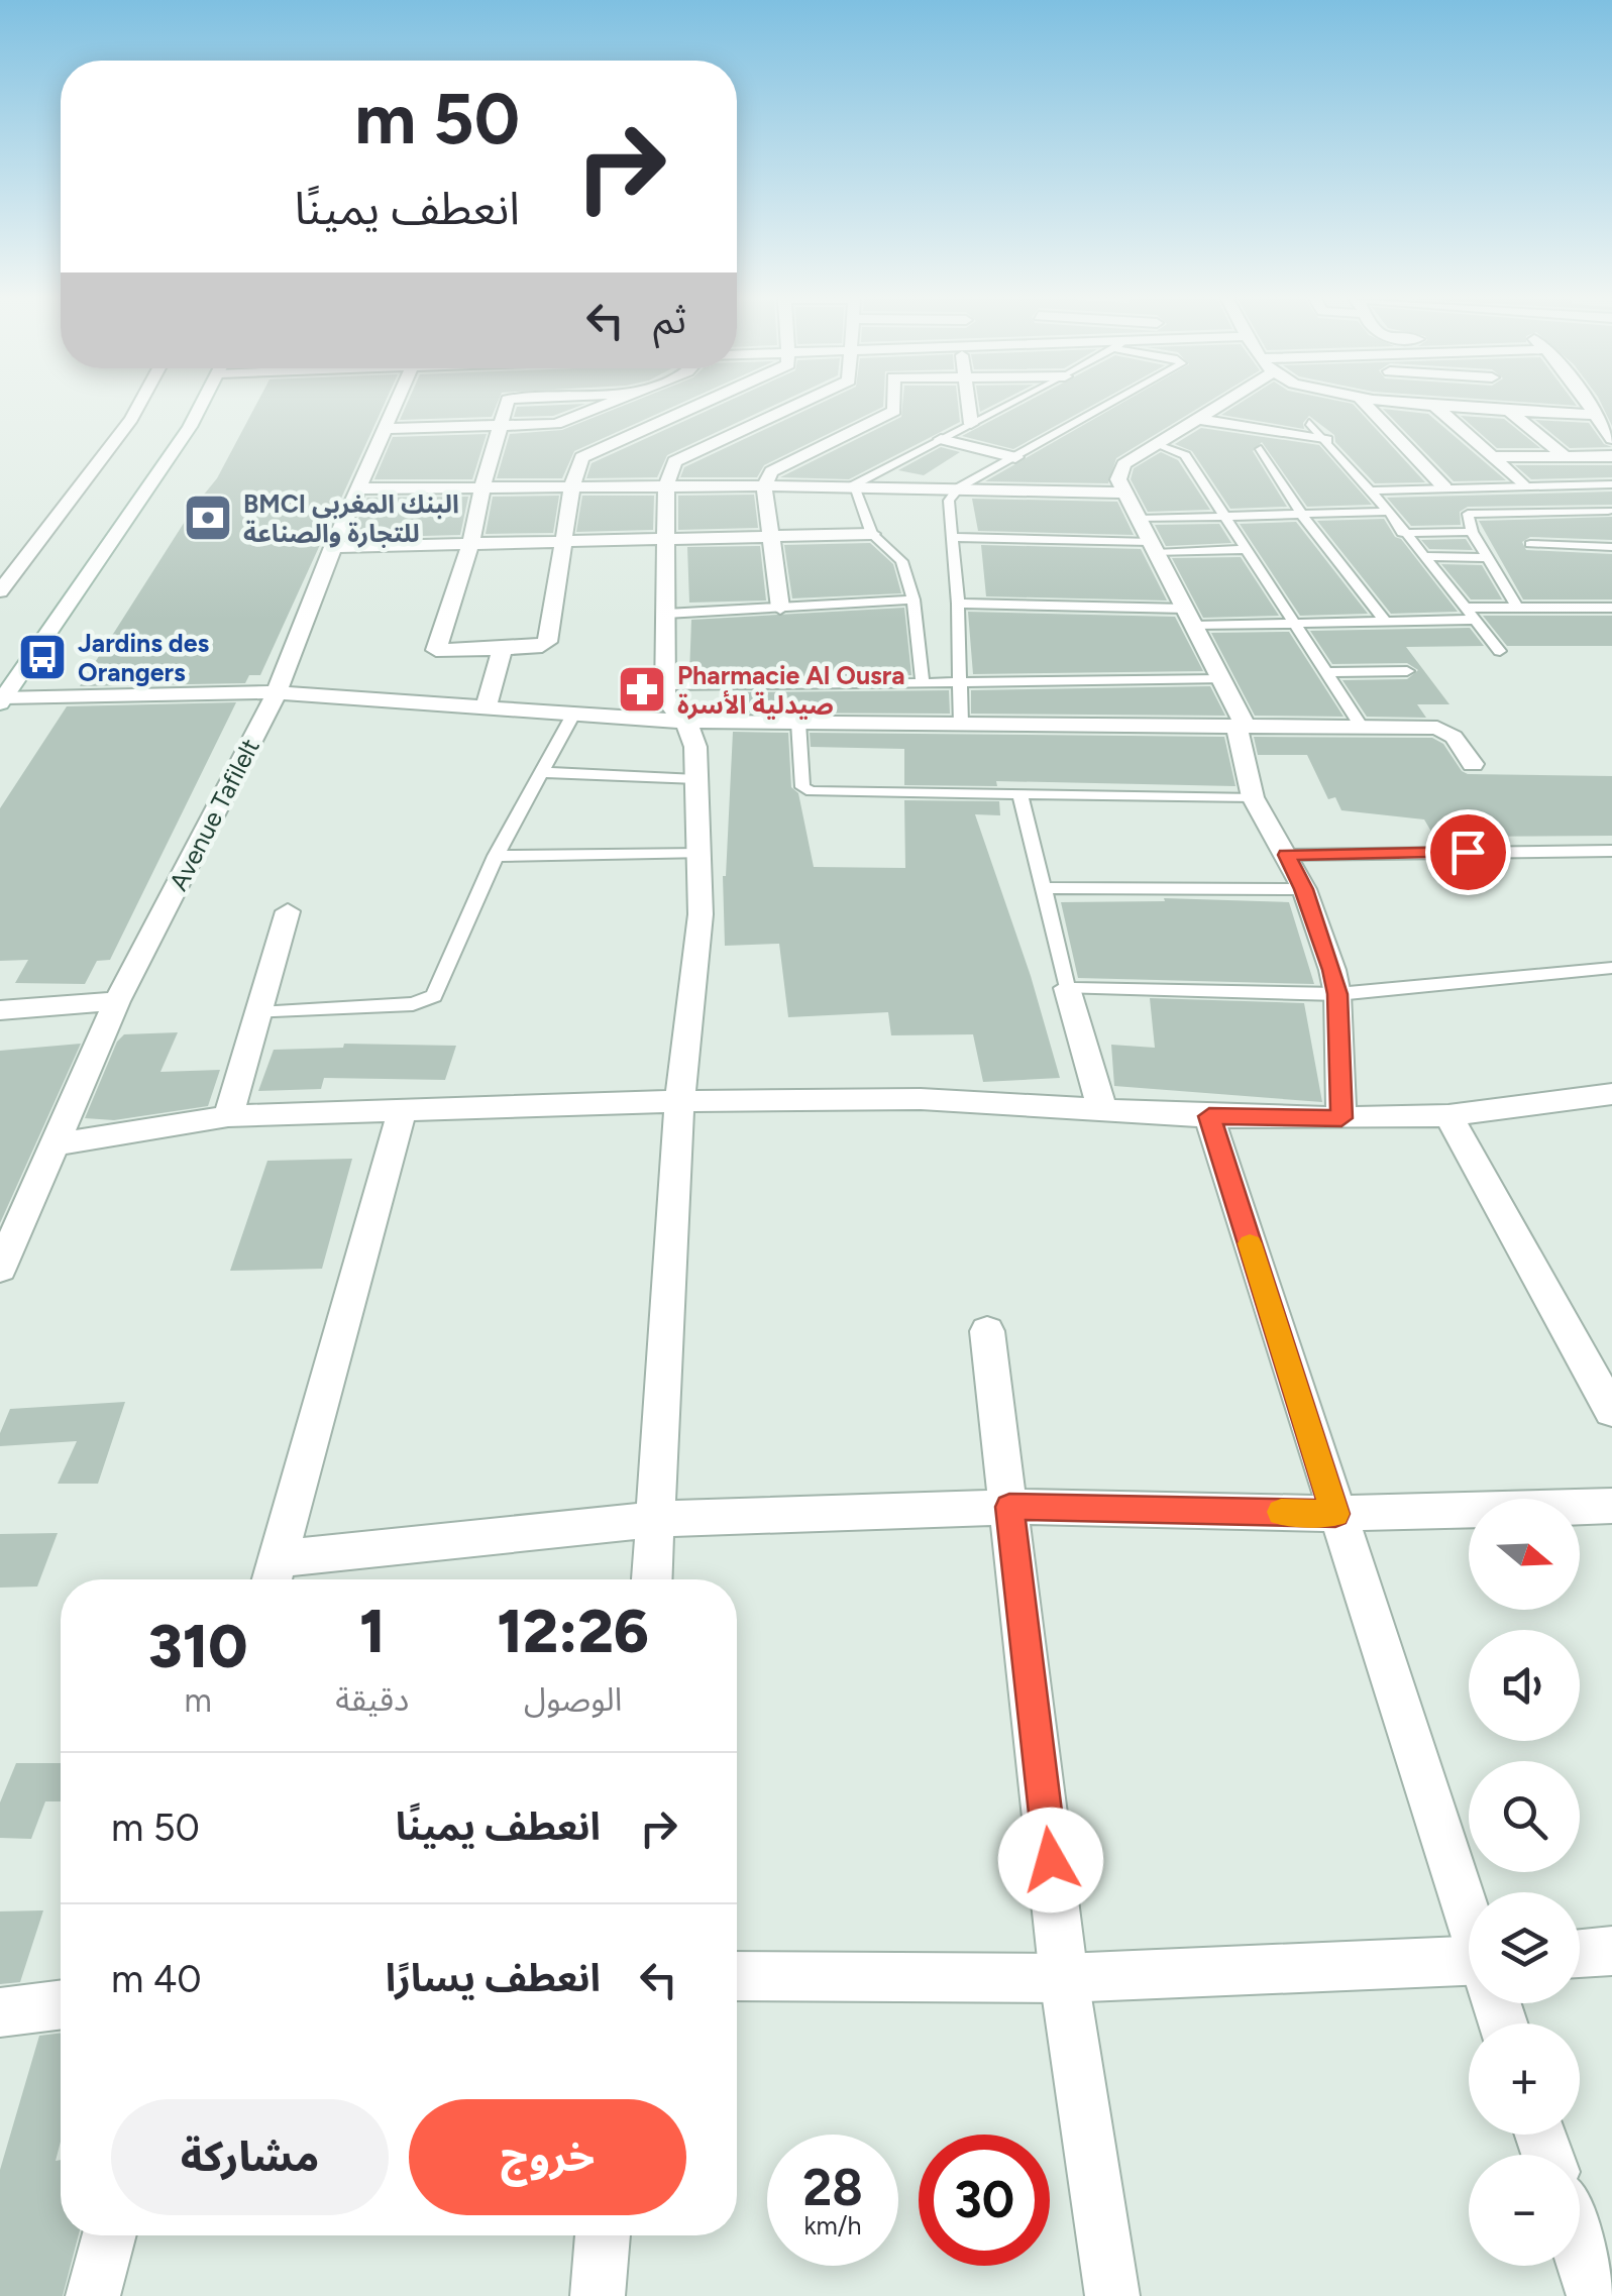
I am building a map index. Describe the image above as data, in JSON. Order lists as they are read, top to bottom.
{
  "streets": {
    "street": ["Avenue Tafilelt"]
  },
  "places": {
    "bank": ["BMCI البنك المغربي للتجارة والصناعة"],
    "bus stop": ["Jardins des Orangers"],
    "pharmacy": ["Pharmacie Al Ousra صيدلية الأسرة"]
  },
  "north": "right",
  "page": {
    "turn": ["50 m", "انعطف يمينًا"],
    "then": "ثم",
    "map_buttons": ["+", "−"],
    "eta": [
      "12:26",
      "الوصول",
      "1",
      "دقيقة",
      "310",
      "m"
    ],
    "list": [
      {
        "name": "انعطف يمينًا",
        "value": "50 m"
      },
      {
        "name": "انعطف يسارًا",
        "value": "40 m"
      }
    ],
    "buttons": ["خروج", "مشاركة"],
    "speed": "28 km/h",
    "limit": "30"
  }
}
